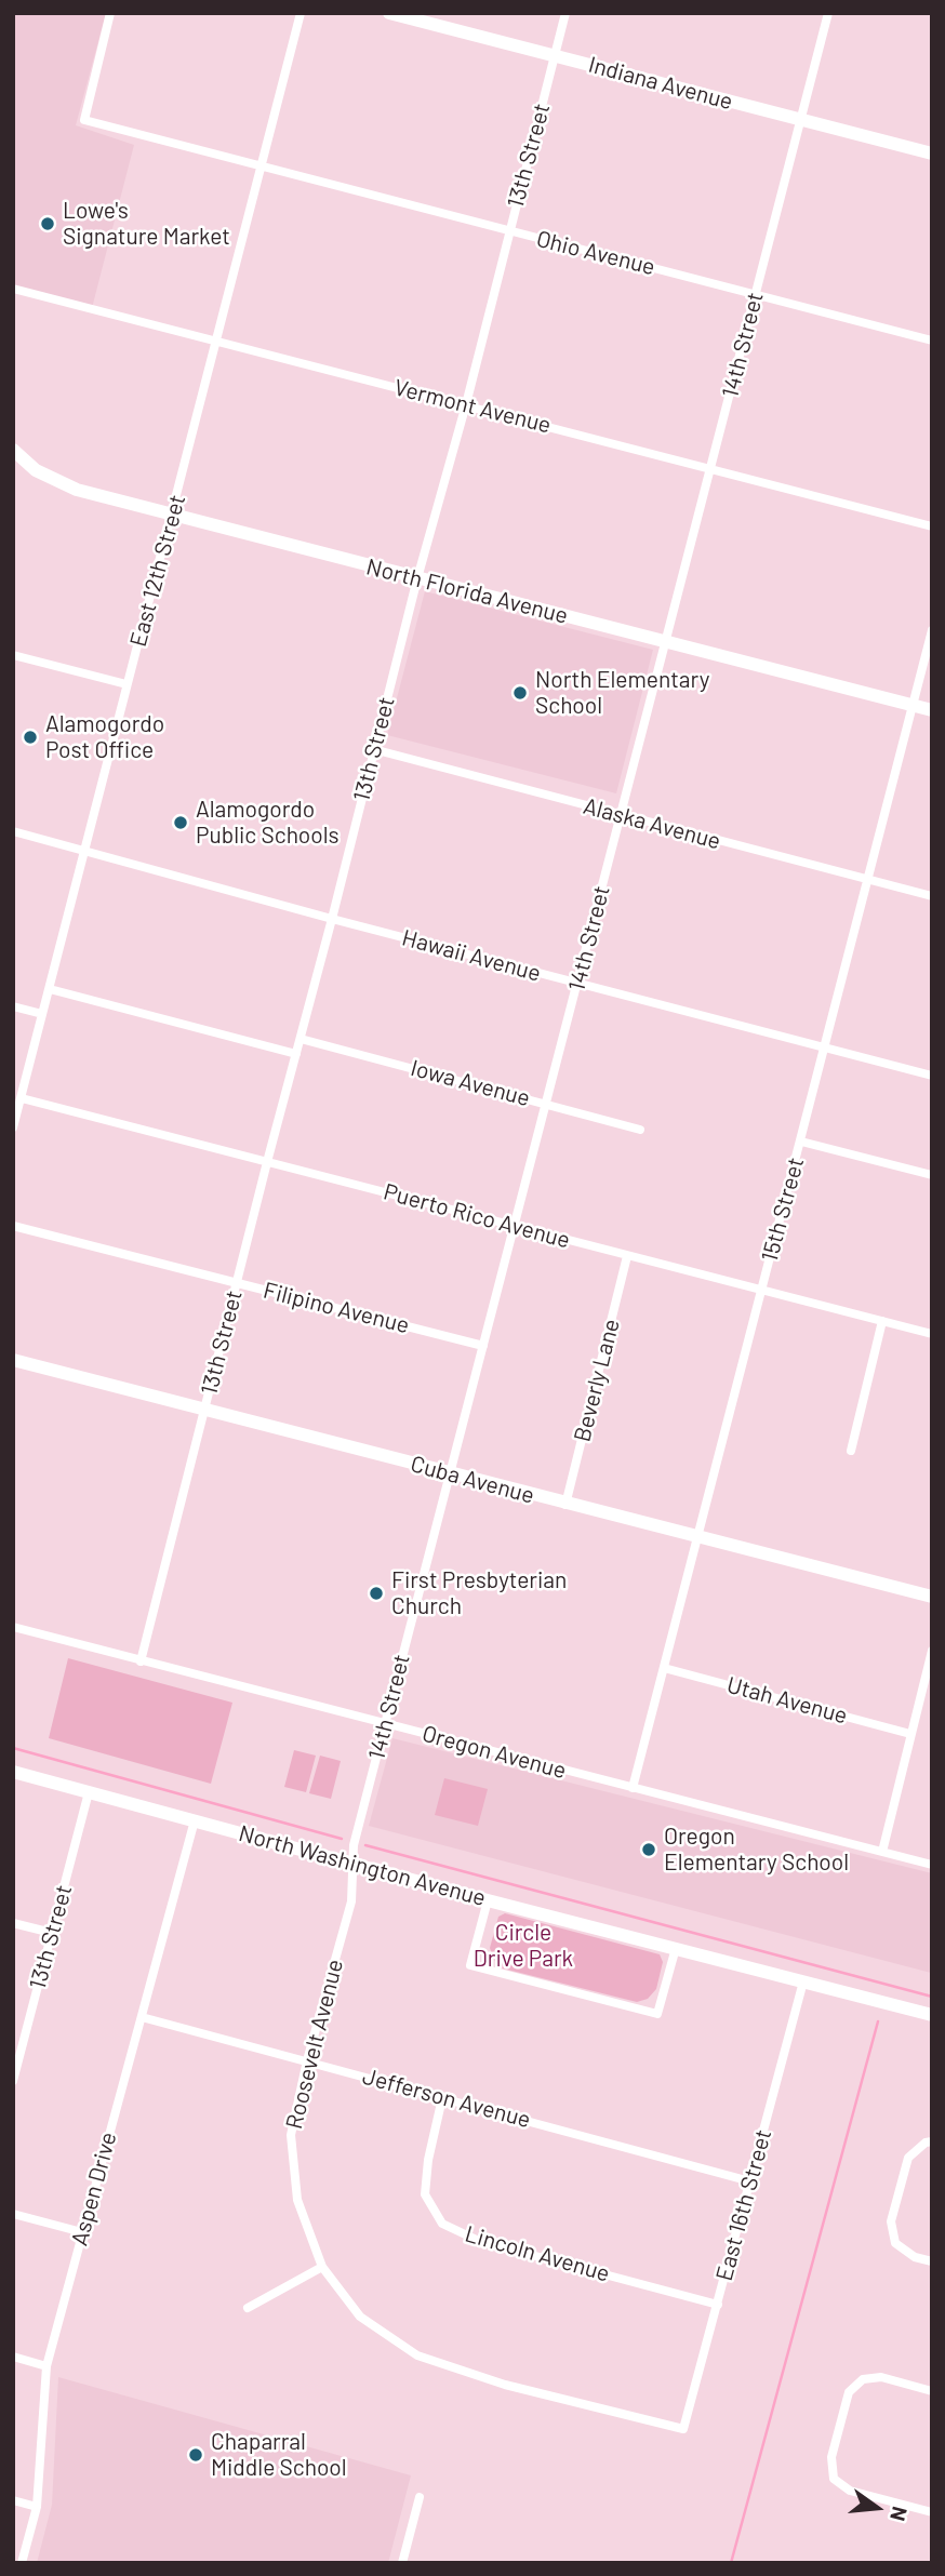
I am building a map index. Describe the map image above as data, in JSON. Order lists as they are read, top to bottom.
{
  "streets": {
    "main road": [
      "Indiana Avenue",
      "North Florida Avenue",
      "Cuba Avenue",
      "North Washington Avenue"
    ],
    "street": [
      "13th Street",
      "Ohio Avenue",
      "14th Street",
      "Vermont Avenue",
      "East 12th Street",
      "Alaska Avenue",
      "Hawaii Avenue",
      "Iowa Avenue",
      "15th Street",
      "Puerto Rico Avenue",
      "Filipino Avenue",
      "Beverly Lane",
      "Utah Avenue",
      "Oregon Avenue",
      "Roosevelt Avenue",
      "Jefferson Avenue",
      "Aspen Drive",
      "East 16th Street",
      "Lincoln Avenue"
    ]
  },
  "crossings": [
    ["Indiana Avenue", "13th Street"],
    ["Indiana Avenue", "14th Street"],
    ["13th Street", "Ohio Avenue"],
    ["13th Street", "Vermont Avenue"],
    ["13th Street", "North Florida Avenue"],
    ["13th Street", "Alaska Avenue"],
    ["13th Street", "Hawaii Avenue"],
    ["13th Street", "Iowa Avenue"],
    ["13th Street", "Puerto Rico Avenue"],
    ["13th Street", "Filipino Avenue"],
    ["13th Street", "Cuba Avenue"],
    ["13th Street", "Oregon Avenue"],
    ["13th Street", "North Washington Avenue"],
    ["Ohio Avenue", "14th Street"],
    ["Ohio Avenue", "East 12th Street"],
    ["14th Street", "Vermont Avenue"],
    ["14th Street", "North Florida Avenue"],
    ["14th Street", "Alaska Avenue"],
    ["14th Street", "Hawaii Avenue"],
    ["14th Street", "Iowa Avenue"],
    ["14th Street", "Puerto Rico Avenue"],
    ["14th Street", "Filipino Avenue"],
    ["14th Street", "Cuba Avenue"],
    ["14th Street", "Oregon Avenue"],
    ["14th Street", "North Washington Avenue"],
    ["14th Street", "Roosevelt Avenue"],
    ["Vermont Avenue", "East 12th Street"],
    ["East 12th Street", "North Florida Avenue"],
    ["East 12th Street", "Hawaii Avenue"],
    ["East 12th Street", "Puerto Rico Avenue"],
    ["North Florida Avenue", "15th Street"],
    ["Alaska Avenue", "15th Street"],
    ["Hawaii Avenue", "15th Street"],
    ["15th Street", "Puerto Rico Avenue"],
    ["15th Street", "Cuba Avenue"],
    ["15th Street", "Utah Avenue"],
    ["15th Street", "Oregon Avenue"],
    ["Puerto Rico Avenue", "Beverly Lane"],
    ["Beverly Lane", "Cuba Avenue"],
    ["North Washington Avenue", "Roosevelt Avenue"],
    ["North Washington Avenue", "Aspen Drive"],
    ["North Washington Avenue", "East 16th Street"],
    ["Roosevelt Avenue", "Jefferson Avenue"],
    ["Roosevelt Avenue", "East 16th Street"],
    ["Jefferson Avenue", "Aspen Drive"],
    ["Jefferson Avenue", "East 16th Street"],
    ["Jefferson Avenue", "Lincoln Avenue"],
    ["East 16th Street", "Lincoln Avenue"]
  ],
  "parks": ["Circle Drive Park"],
  "places": [
    "Lowe's Signature Market",
    "North Elementary School",
    "Alamogordo Post Office",
    "Alamogordo Public Schools",
    "First Presbyterian Church",
    "Oregon Elementary School",
    "Chaparral Middle School"
  ],
  "north": "right"
}
